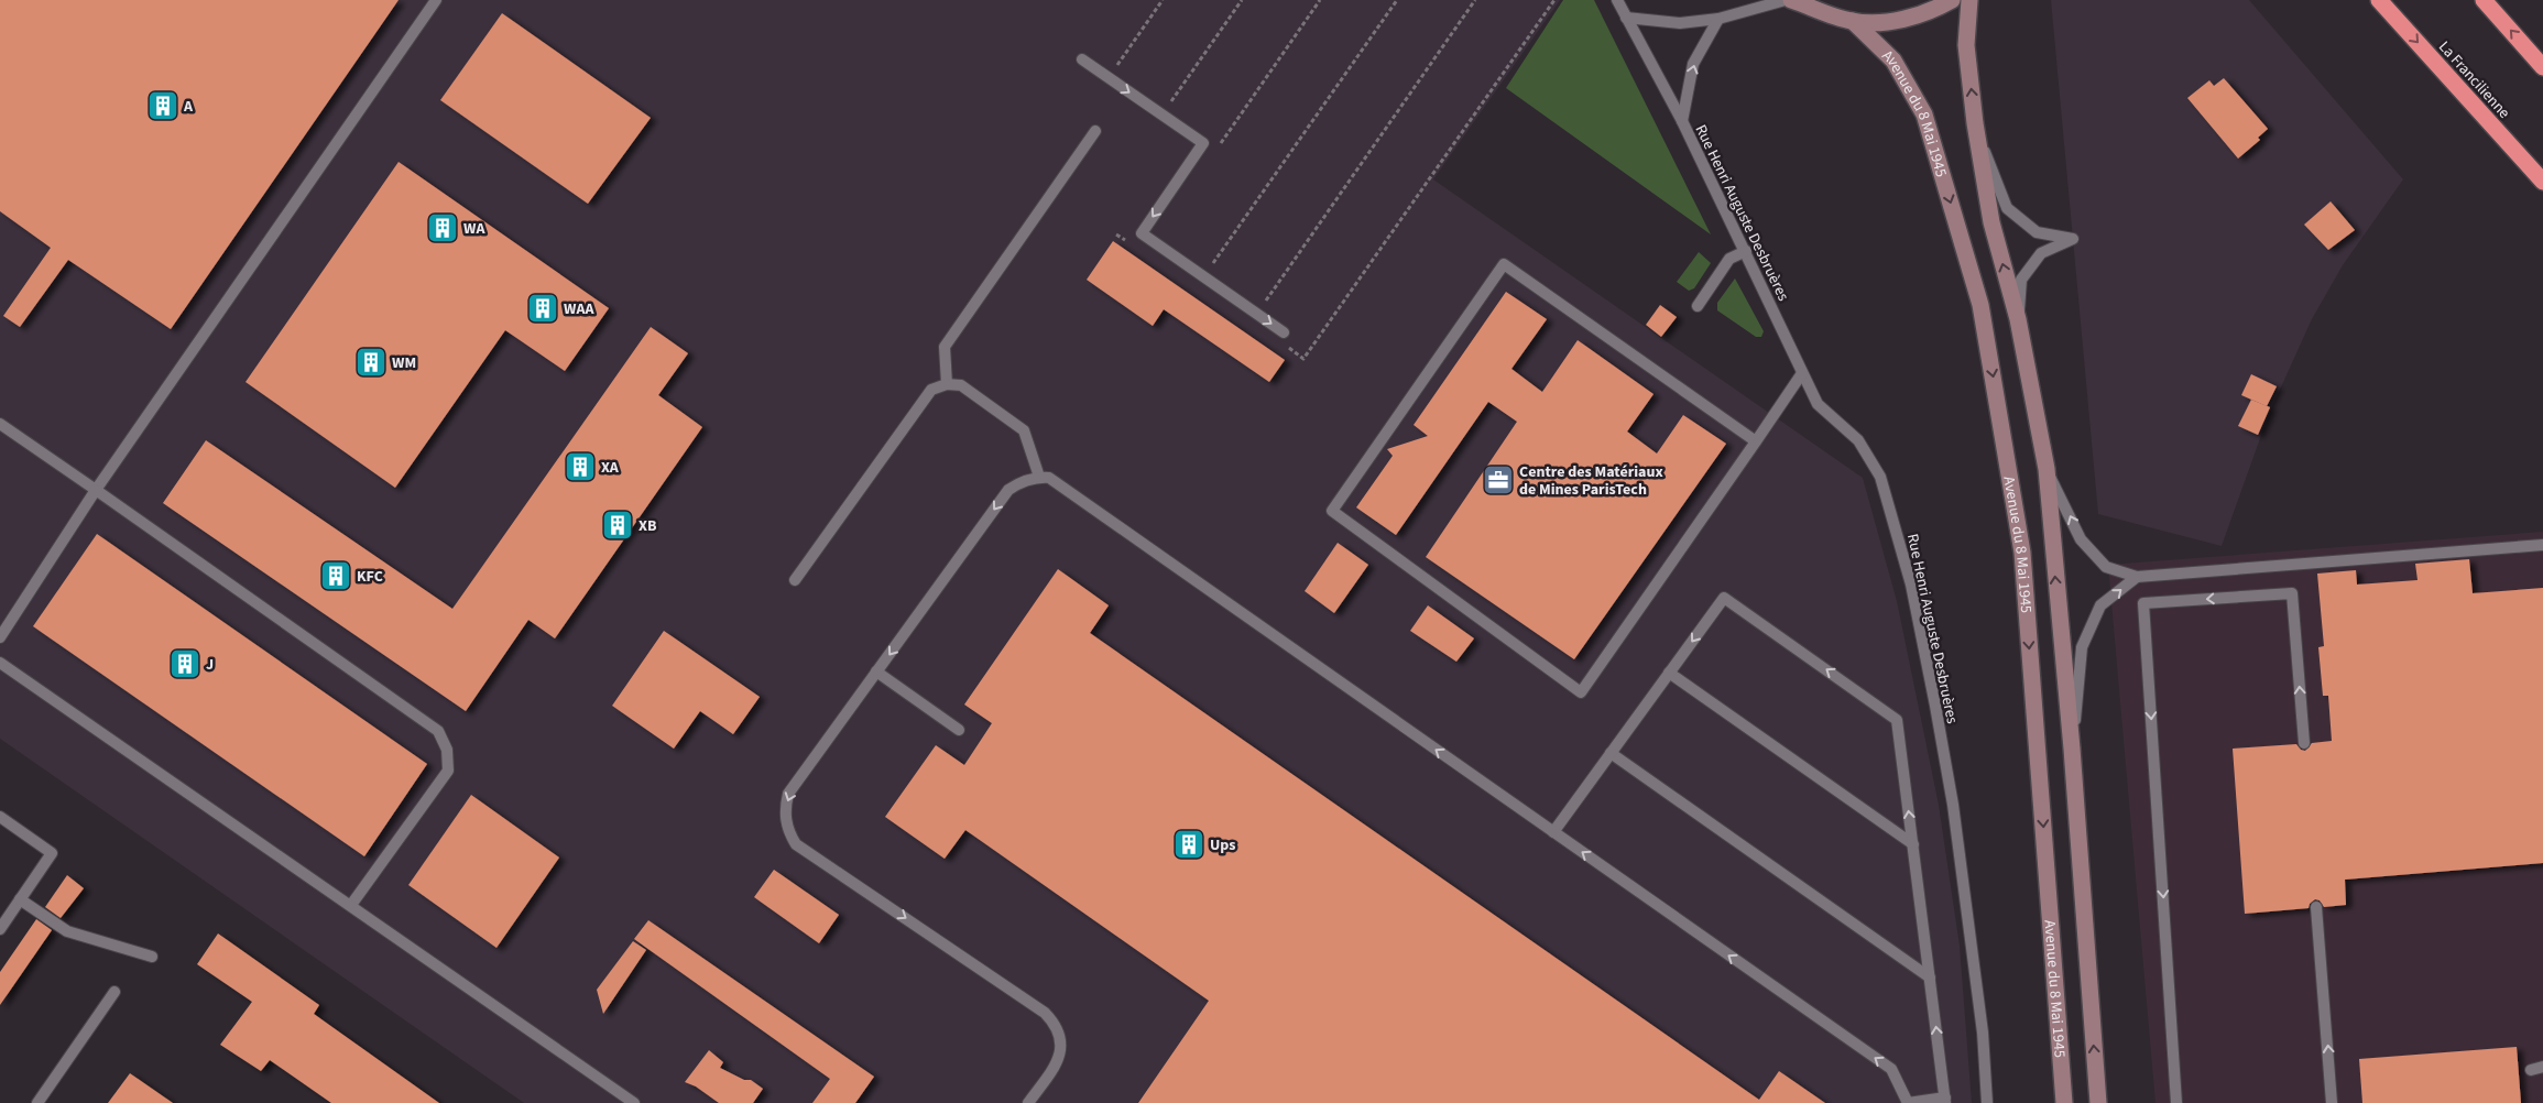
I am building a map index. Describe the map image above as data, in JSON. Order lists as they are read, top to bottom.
{
  "streets": {
    "highway": ["La Francilienne"],
    "main road": ["Avenue du 8 Mai 1945"],
    "lane": ["Rue Henri Auguste Desbruères"]
  },
  "places": {
    "building": [
      "A",
      "WA",
      "WAA",
      "WM",
      "XA",
      "XB",
      "KFC",
      "J",
      "Ups"
    ],
    "office": ["Centre des Matériaux de Mines ParisTech"]
  }
}
